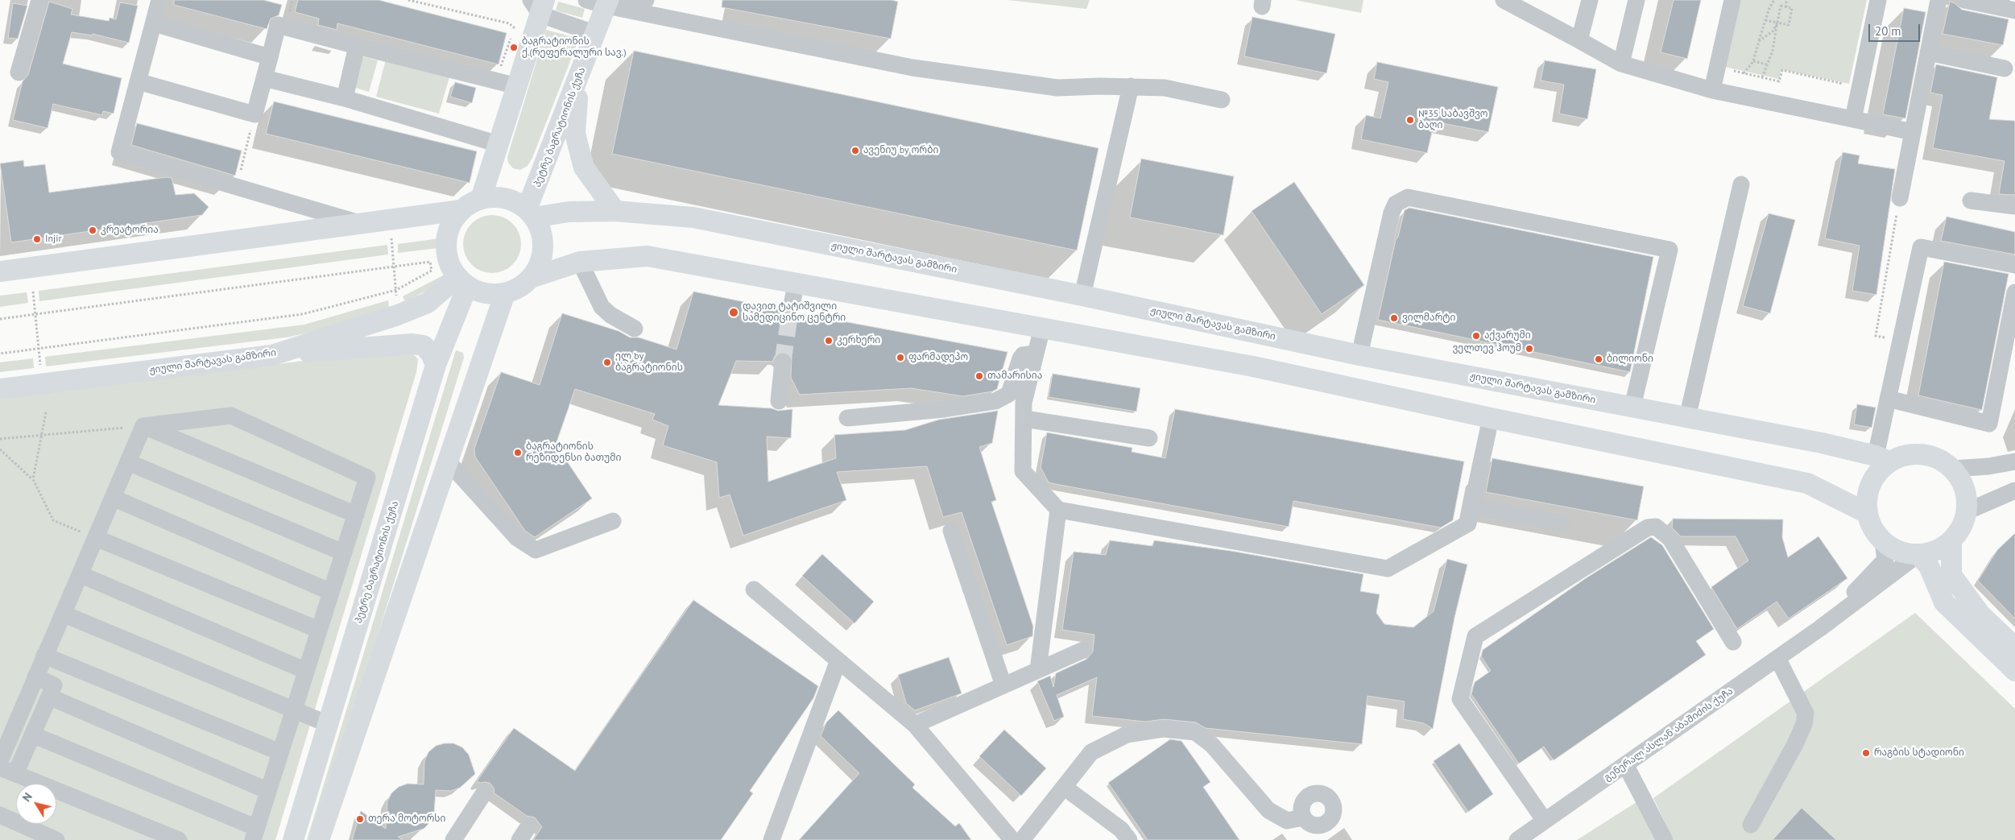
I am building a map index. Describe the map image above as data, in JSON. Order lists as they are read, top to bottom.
{
  "streets": {
    "main road": ["პეტრე ბაგრატიონის ქუჩა", "ჟიული შარტავას გამზირი"],
    "street": ["გენერალ ასლან აბაშიძის ქუჩა"]
  },
  "crossings": [
    ["პეტრე ბაგრატიონის ქუჩა", "ჟიული შარტავას გამზირი"],
    ["ჟიული შარტავას გამზირი", "გენერალ ასლან აბაშიძის ქუჩა"]
  ],
  "places": [
    "ბაგრატიონის ქ.(რეფერალური სავ.)",
    "№35 საბავშვო ბაღი",
    "ავენიუ by ორბი",
    "კრეატორია",
    "Injir",
    "დავით ტატიშვილი სამედიცინო ცენტრი",
    "ვილმარტი",
    "აქვარუმი",
    "კერხერი",
    "ველთევ ჰოუმ",
    "ფარმადეპო",
    "ბილიონი",
    "ელ by ბაგრატიონის",
    "თამარისია",
    "ბაგრატიონის რეზიდენსი ბათუმი",
    "რაგბის სტადიონი",
    "თერა მოტორსი"
  ],
  "scale_bar": "20 m",
  "north": "top left"
}
